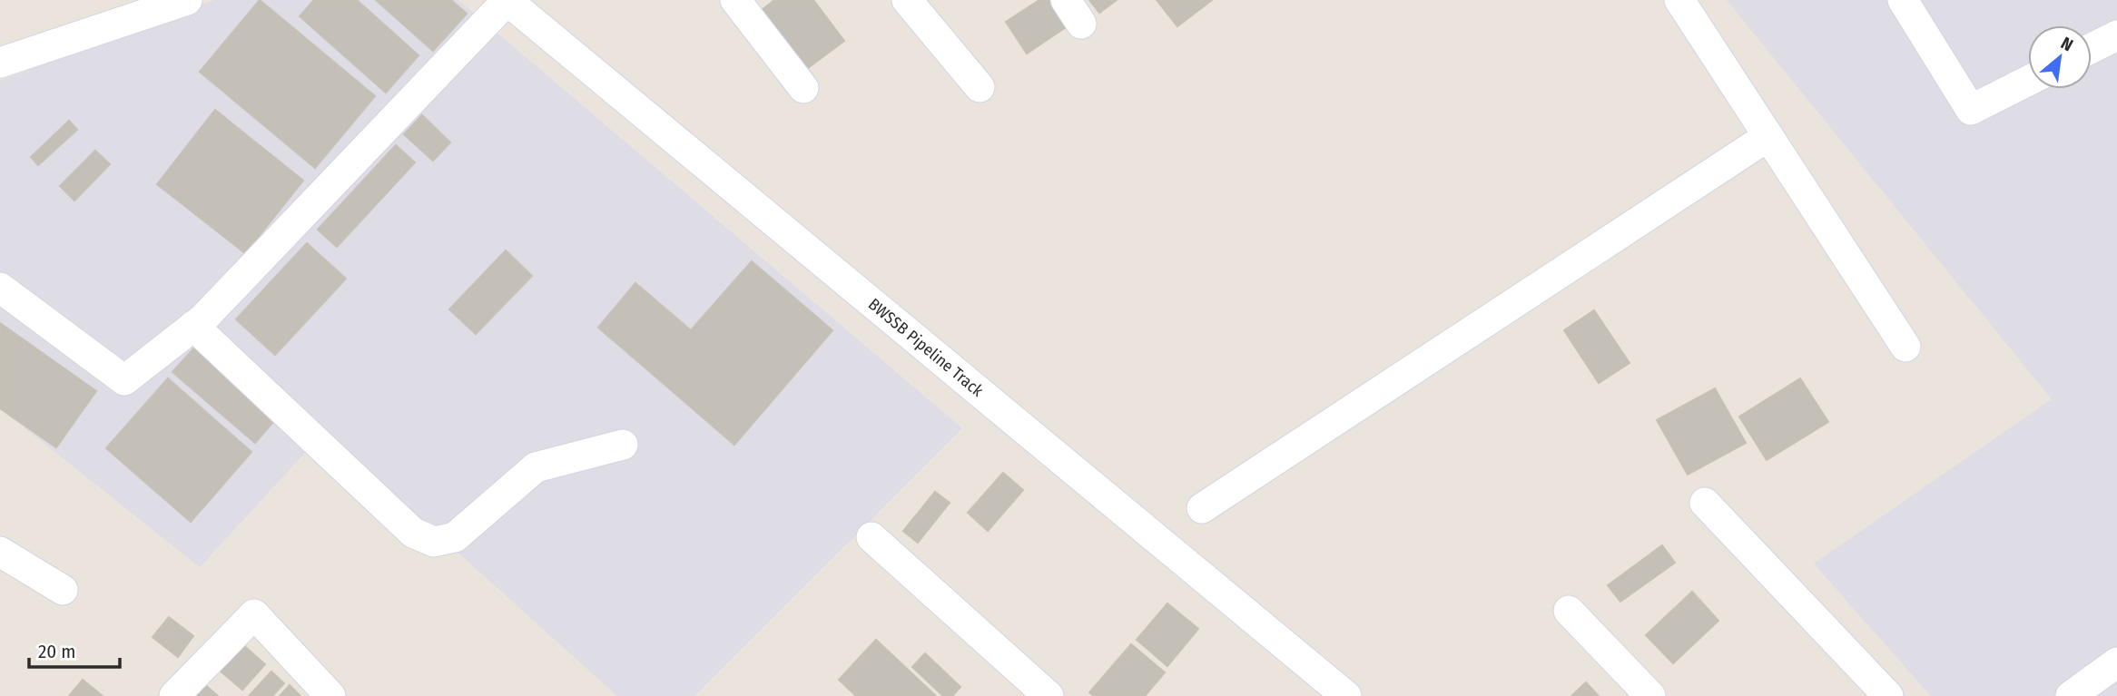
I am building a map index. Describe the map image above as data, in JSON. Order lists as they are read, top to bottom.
{
  "streets": {
    "street": ["BWSSB Pipeline Track"]
  },
  "scale_bar": "20 m",
  "north": "top right"
}
